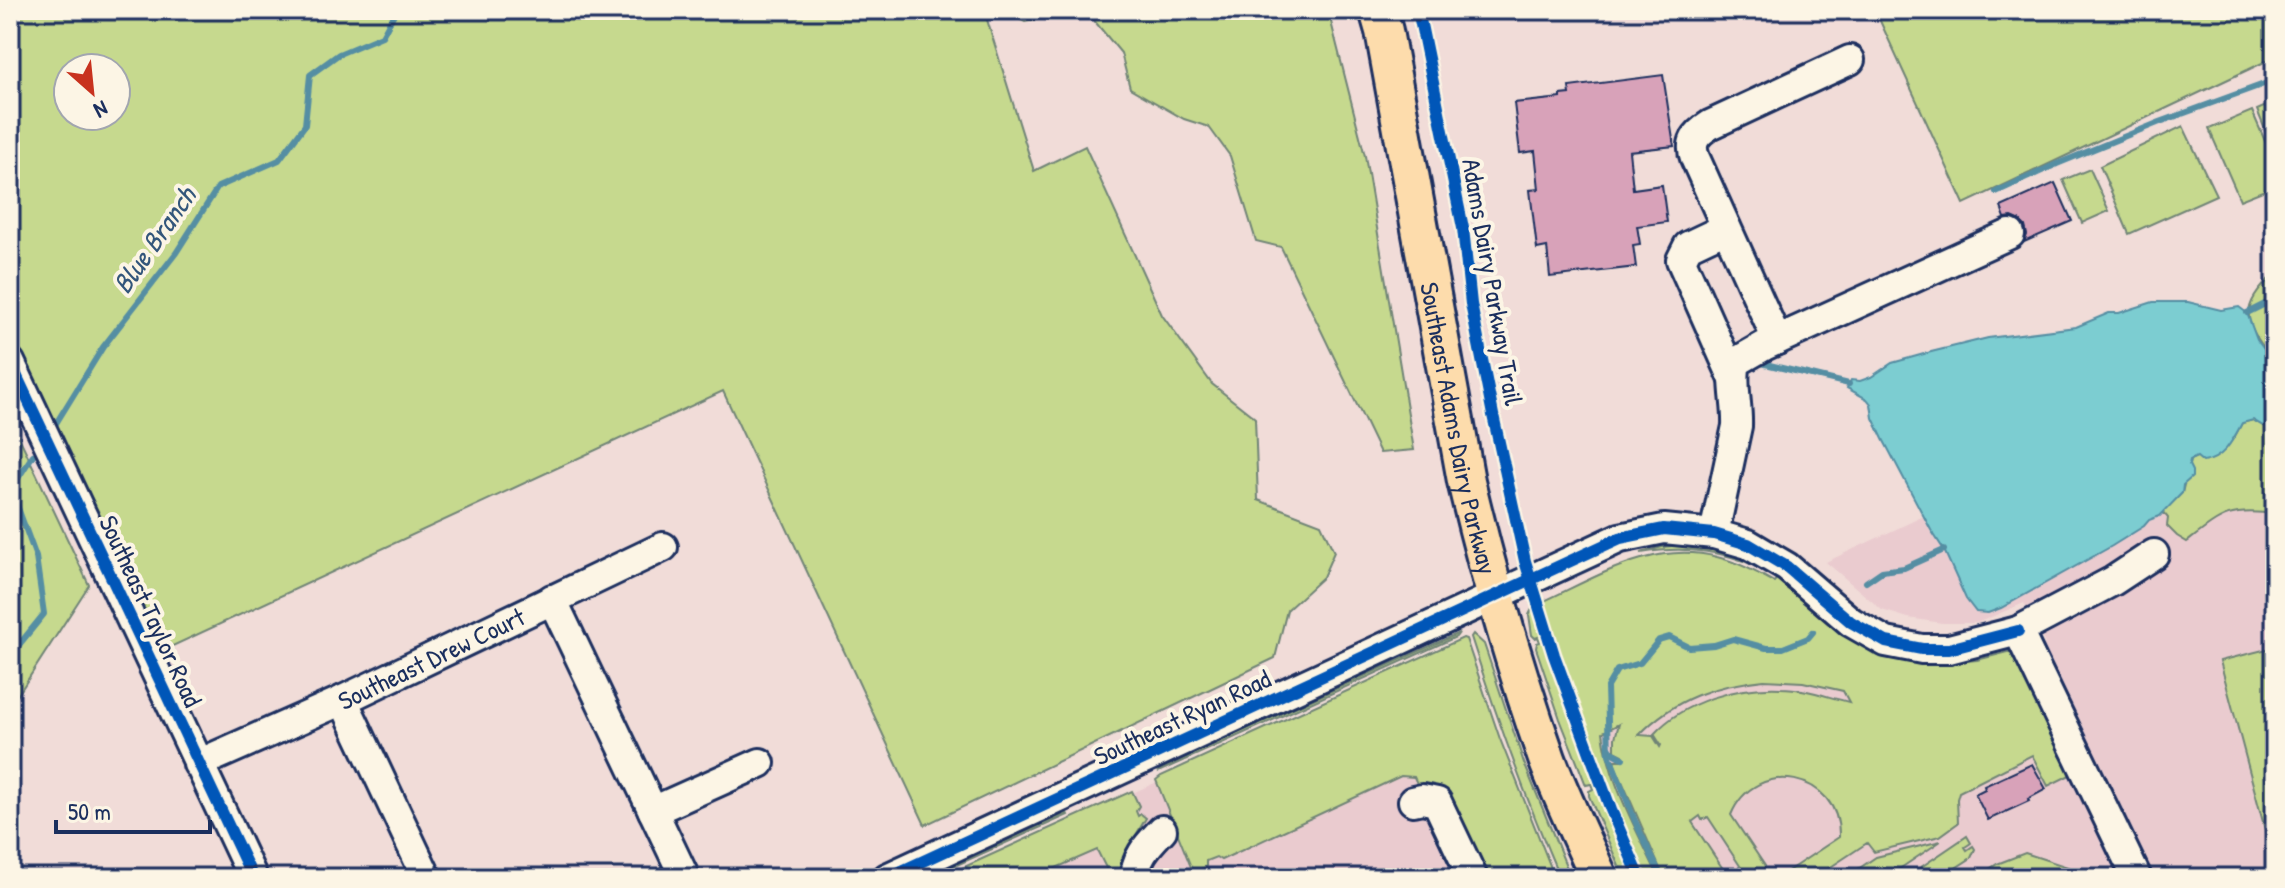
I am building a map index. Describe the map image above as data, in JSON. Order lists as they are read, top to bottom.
{
  "streets": {
    "main road": ["Southeast Adams Dairy Parkway"],
    "street": ["Southeast Taylor Road", "Southeast Drew Court", "Southeast Ryan Road"],
    "cycle path": ["Adams Dairy Parkway Trail"]
  },
  "crossings": [
    ["Southeast Adams Dairy Parkway", "Southeast Ryan Road"],
    ["Southeast Taylor Road", "Southeast Drew Court"]
  ],
  "water": ["Blue Branch"],
  "scale_bar": "50 m",
  "north": "bottom right"
}
